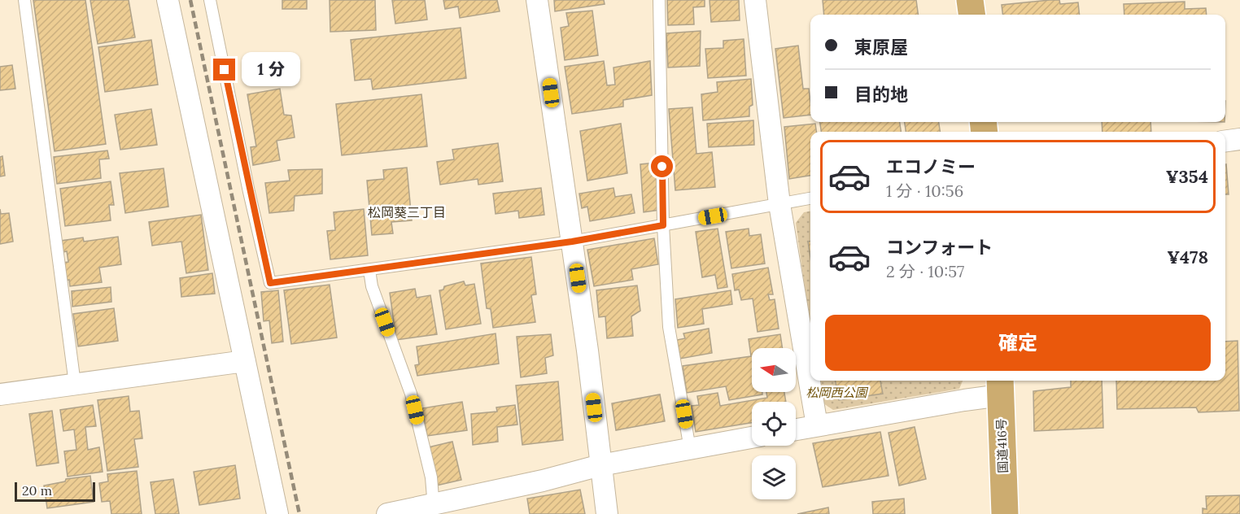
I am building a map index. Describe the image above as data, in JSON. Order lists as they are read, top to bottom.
{
  "streets": {
    "highway": ["国道416号"]
  },
  "districts": ["松岡葵三丁目"],
  "parks": ["松岡西公園"],
  "scale_bar": "20 m",
  "north": "left",
  "page": {
    "banner": ["東原屋", "目的地"],
    "bubble": "1 分",
    "list": [
      {
        "name": "エコノミー",
        "note": "1 分 · 10:56",
        "value": "¥354"
      },
      {
        "name": "コンフォート",
        "note": "2 分 · 10:57",
        "value": "¥478"
      }
    ],
    "buttons": "確定",
    "scale": "20 m"
  }
}
